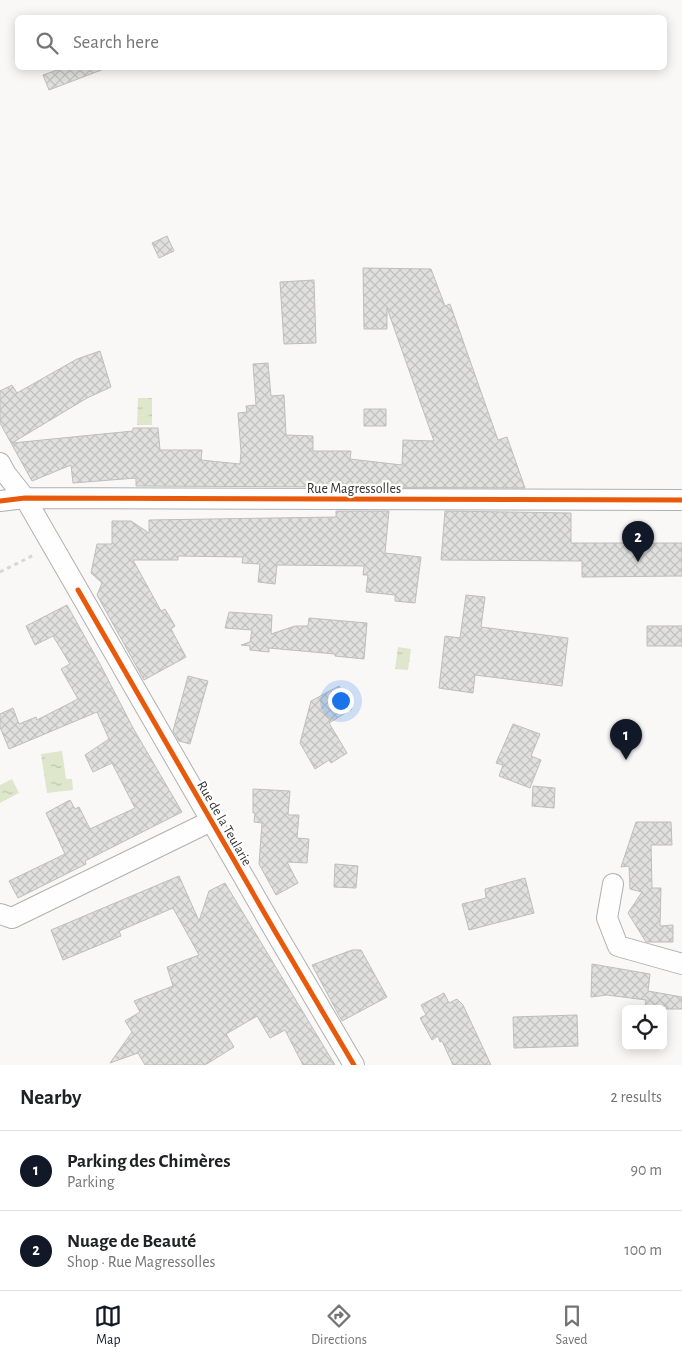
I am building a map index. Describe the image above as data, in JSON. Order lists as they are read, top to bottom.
{
  "streets": {
    "street": ["Rue Magressolles", "Rue de la Teularie"]
  },
  "crossings": [
    ["Rue Magressolles", "Rue de la Teularie"]
  ],
  "page": {
    "search": "Search here",
    "pins": ["2", "1"],
    "heading": ["Nearby", "2 results"],
    "list": [
      {
        "mark": "1",
        "name": "Parking des Chimères",
        "note": "Parking",
        "value": "90 m"
      },
      {
        "mark": "2",
        "name": "Nuage de Beauté",
        "note": "Shop · Rue Magressolles",
        "value": "100 m"
      }
    ],
    "nav": ["Map", "Directions", "Saved"]
  }
}
